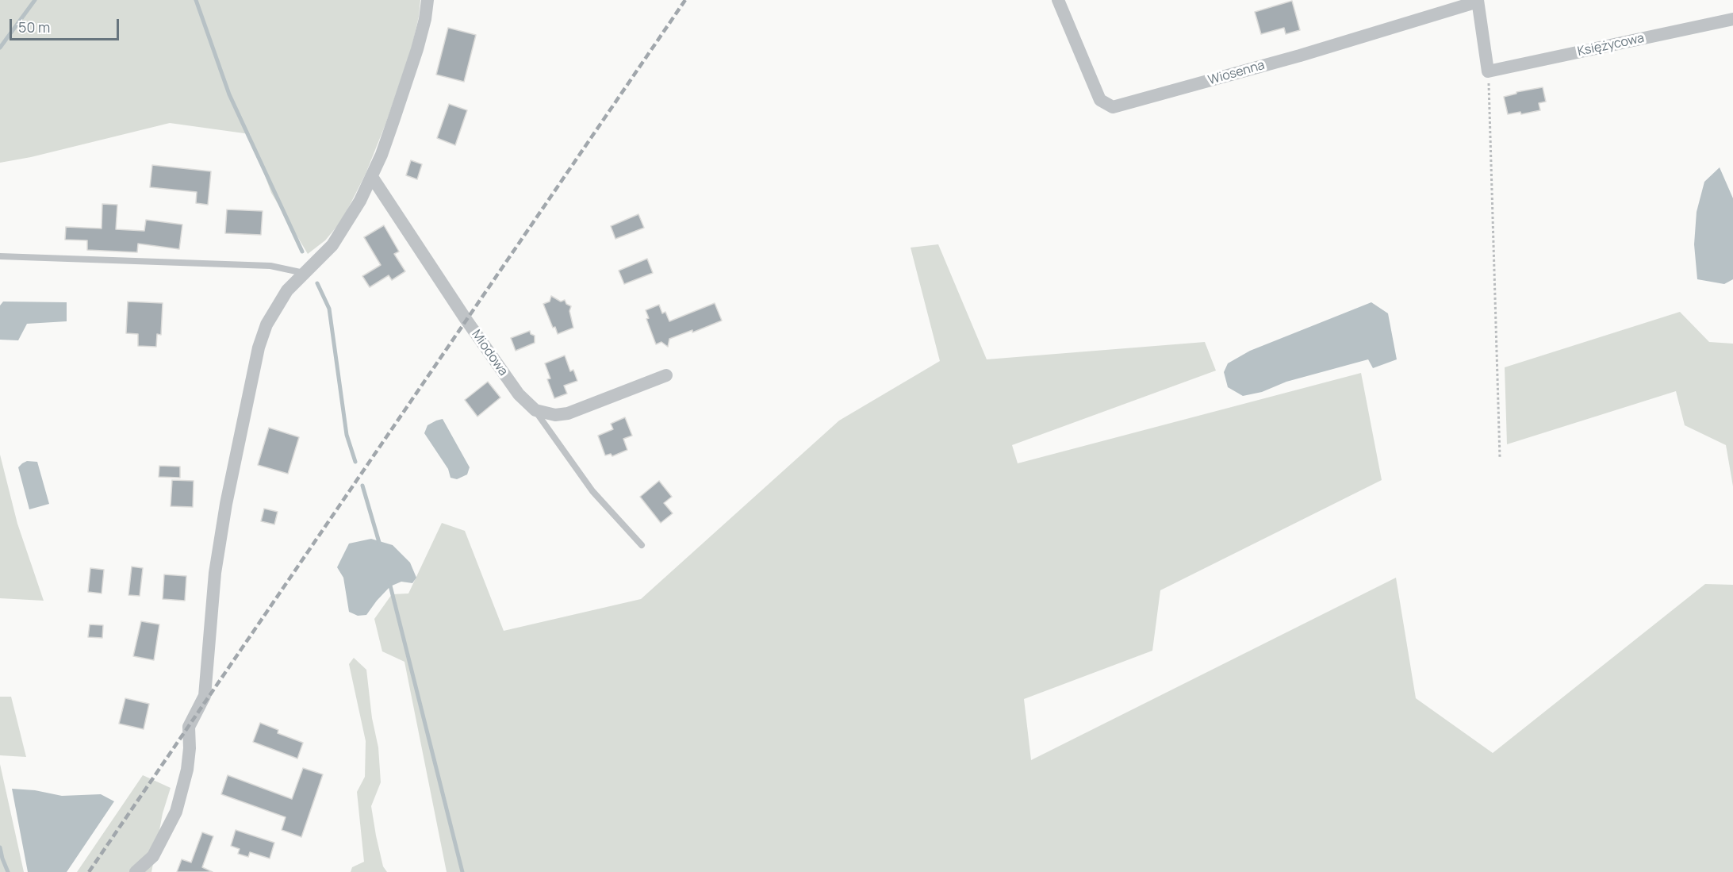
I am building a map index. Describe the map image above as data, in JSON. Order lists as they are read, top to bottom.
{
  "streets": {
    "street": ["Księżycowa", "Wiosenna", "Miodowa"]
  },
  "scale_bar": "50 m"
}
